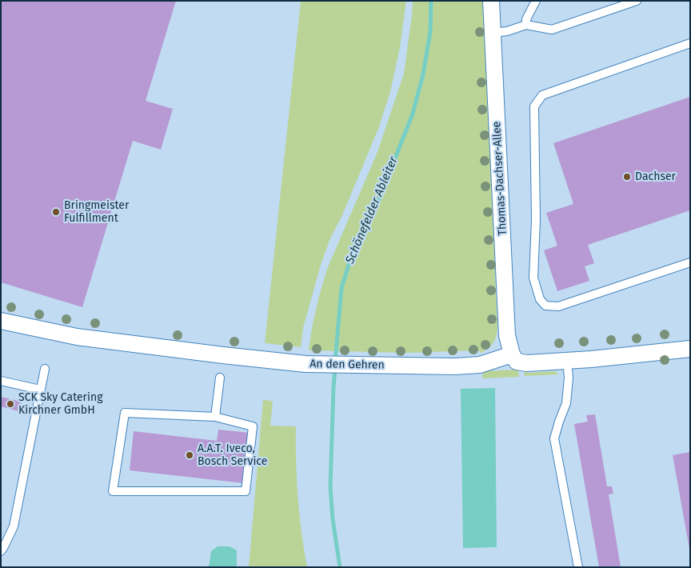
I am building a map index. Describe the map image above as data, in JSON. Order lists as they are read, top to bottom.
{
  "streets": {
    "street": ["Thomas-Dachser-Allee", "An den Gehren"]
  },
  "crossings": [
    ["Thomas-Dachser-Allee", "An den Gehren"]
  ],
  "water": ["Schönefelder Ableiter"],
  "places": [
    "Dachser",
    "Bringmeister Fulfillment",
    "SCK Sky Catering Kirchner GmbH",
    "A.A.T. Iveco, Bosch Service"
  ]
}
